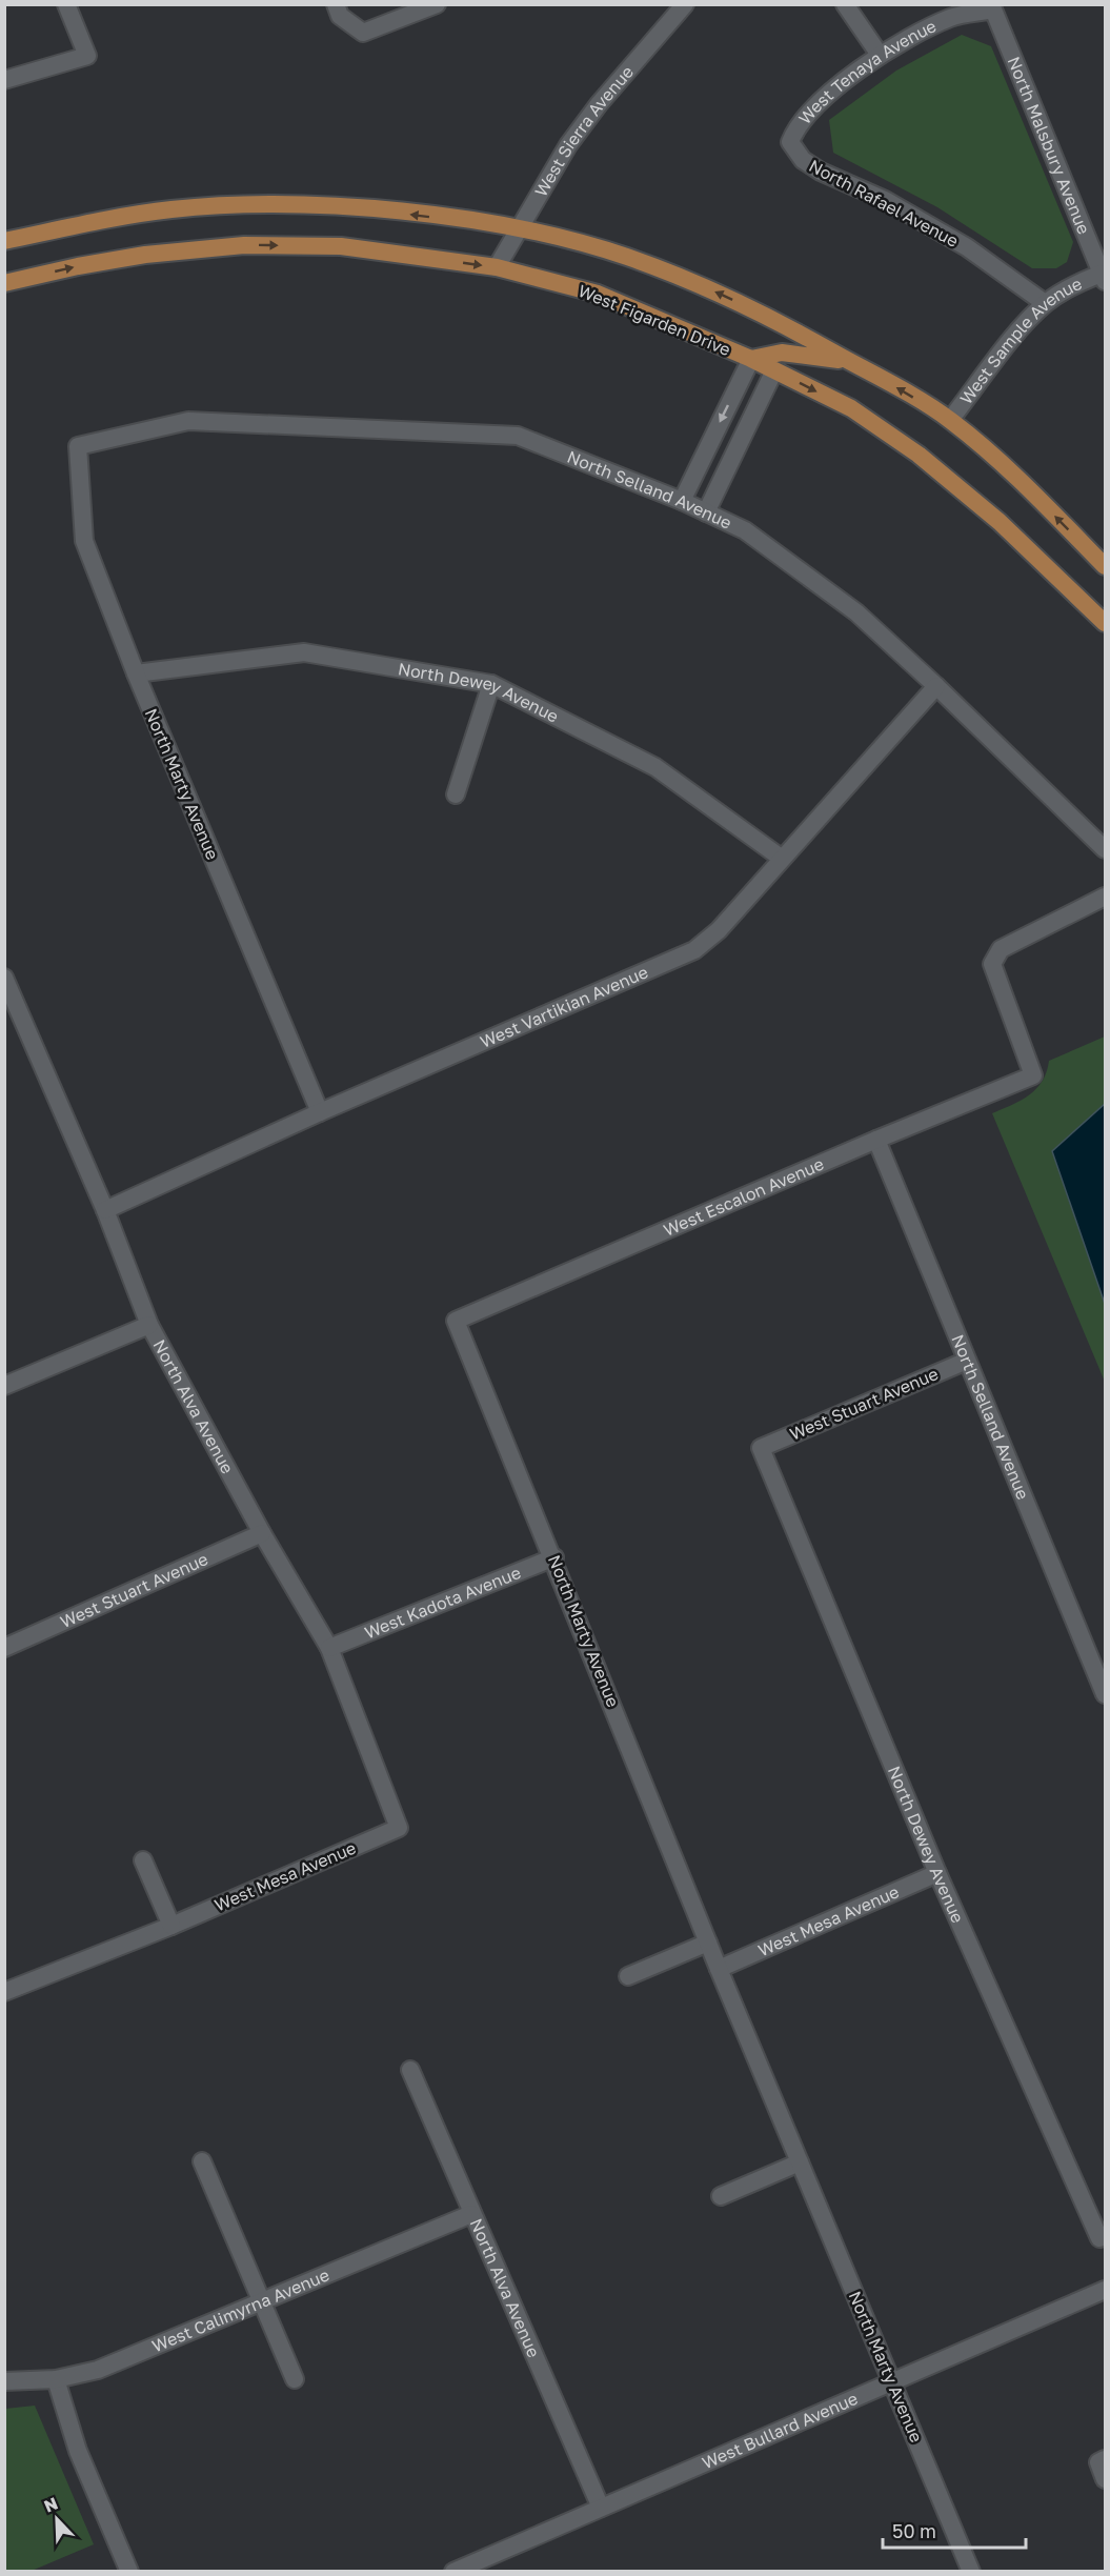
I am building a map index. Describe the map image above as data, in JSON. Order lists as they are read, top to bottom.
{
  "streets": {
    "main road": ["West Figarden Drive"],
    "street": [
      "West Tenaya Avenue",
      "West Sierra Avenue",
      "North Malsbury Avenue",
      "North Rafael Avenue",
      "West Sample Avenue",
      "North Selland Avenue",
      "North Dewey Avenue",
      "North Marty Avenue",
      "West Vartikian Avenue",
      "West Escalon Avenue",
      "West Stuart Avenue",
      "North Alva Avenue",
      "West Kadota Avenue",
      "West Mesa Avenue",
      "West Calimyrna Avenue",
      "West Bullard Avenue"
    ]
  },
  "crossings": [
    ["West Tenaya Avenue", "North Malsbury Avenue"],
    ["West Tenaya Avenue", "North Rafael Avenue"],
    ["West Sierra Avenue", "West Figarden Drive"],
    ["North Malsbury Avenue", "West Sample Avenue"],
    ["North Rafael Avenue", "West Sample Avenue"],
    ["North Selland Avenue", "North Marty Avenue"],
    ["North Selland Avenue", "West Vartikian Avenue"],
    ["North Selland Avenue", "West Escalon Avenue"],
    ["North Selland Avenue", "West Stuart Avenue"],
    ["North Dewey Avenue", "North Marty Avenue"],
    ["North Dewey Avenue", "West Vartikian Avenue"],
    ["North Dewey Avenue", "West Stuart Avenue"],
    ["North Dewey Avenue", "West Mesa Avenue"],
    ["North Marty Avenue", "West Vartikian Avenue"],
    ["North Marty Avenue", "West Escalon Avenue"],
    ["North Marty Avenue", "West Kadota Avenue"],
    ["North Marty Avenue", "West Mesa Avenue"],
    ["North Marty Avenue", "West Bullard Avenue"],
    ["West Vartikian Avenue", "North Alva Avenue"],
    ["West Stuart Avenue", "North Alva Avenue"],
    ["North Alva Avenue", "West Kadota Avenue"],
    ["North Alva Avenue", "West Mesa Avenue"],
    ["North Alva Avenue", "West Calimyrna Avenue"],
    ["North Alva Avenue", "West Bullard Avenue"]
  ],
  "scale_bar": "50 m",
  "north": "top left"
}
